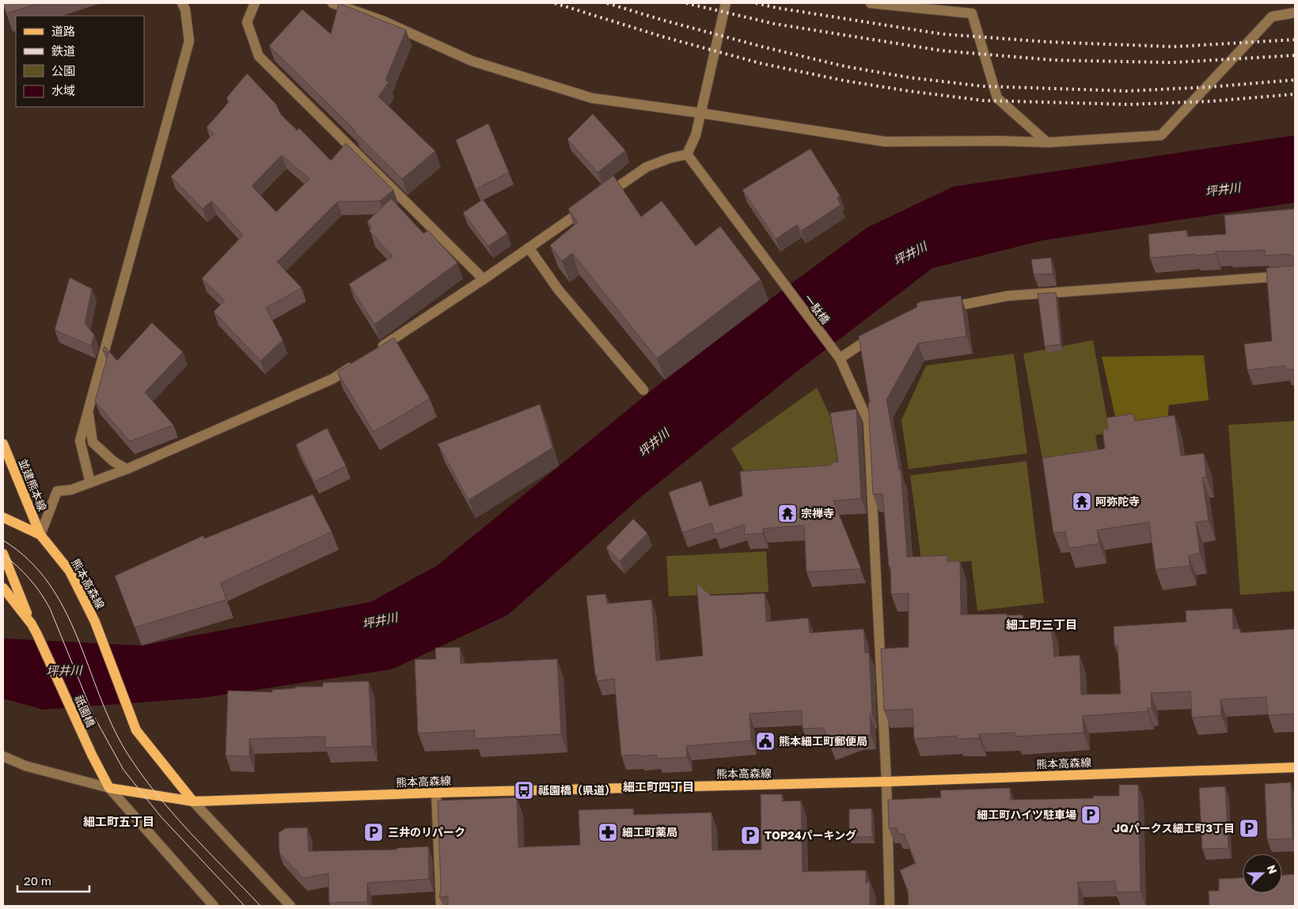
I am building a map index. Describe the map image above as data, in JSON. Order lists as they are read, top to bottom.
{
  "streets": {
    "main road": ["並建熊本線", "熊本高森線", "祇園橋"],
    "street": ["一駄橋"]
  },
  "crossings": [
    ["一駄橋", "熊本高森線"],
    ["並建熊本線", "熊本高森線"],
    ["熊本高森線", "祇園橋"]
  ],
  "districts": ["細工町三丁目", "細工町四丁目", "細工町五丁目"],
  "water": ["坪井川"],
  "places": {
    "temple": ["阿弥陀寺", "宗禅寺"],
    "public building": ["熊本細工町郵便局"],
    "bus stop": ["祗園橋（県道）"],
    "parking": [
      "細工町ハイツ駐車場",
      "JQパークス細工町3丁目",
      "三井のリパーク",
      "TOP24パーキング"
    ],
    "pharmacy": ["細工町薬局"]
  },
  "legend": [
    "道路",
    "鉄道",
    "公園",
    "水域"
  ],
  "scale_bar": "20 m",
  "north": "right"
}
